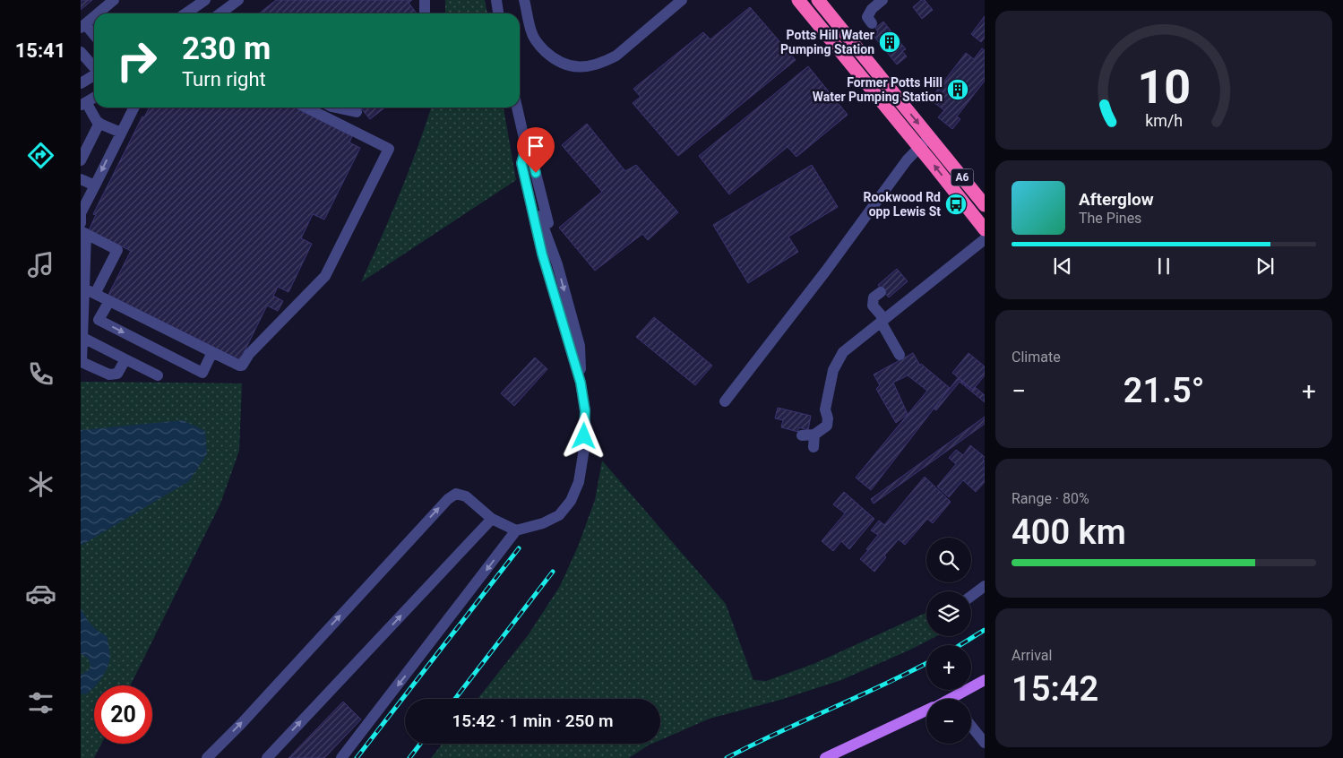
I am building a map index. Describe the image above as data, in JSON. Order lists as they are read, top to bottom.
{
  "streets": {
    "highway": ["A6"]
  },
  "places": {
    "building": ["Potts Hill Water Pumping Station", "Former Potts Hill Water Pumping Station"],
    "bus stop": ["Rookwood Rd opp Lewis St"]
  },
  "page": {
    "tabs": "15:41",
    "turn": ["230 m", "Turn right"],
    "song": ["Afterglow", "The Pines"],
    "tile": [
      "Climate",
      ["Range · 80%", "400 km"],
      ["Arrival", "15:42"]
    ],
    "heat": ["−", "21.5°", "+"],
    "map_buttons": ["+", "−"],
    "limit": "20",
    "trip": "15:42 · 1 min · 250 m",
    "gauge": ["10", "km/h"]
  }
}
